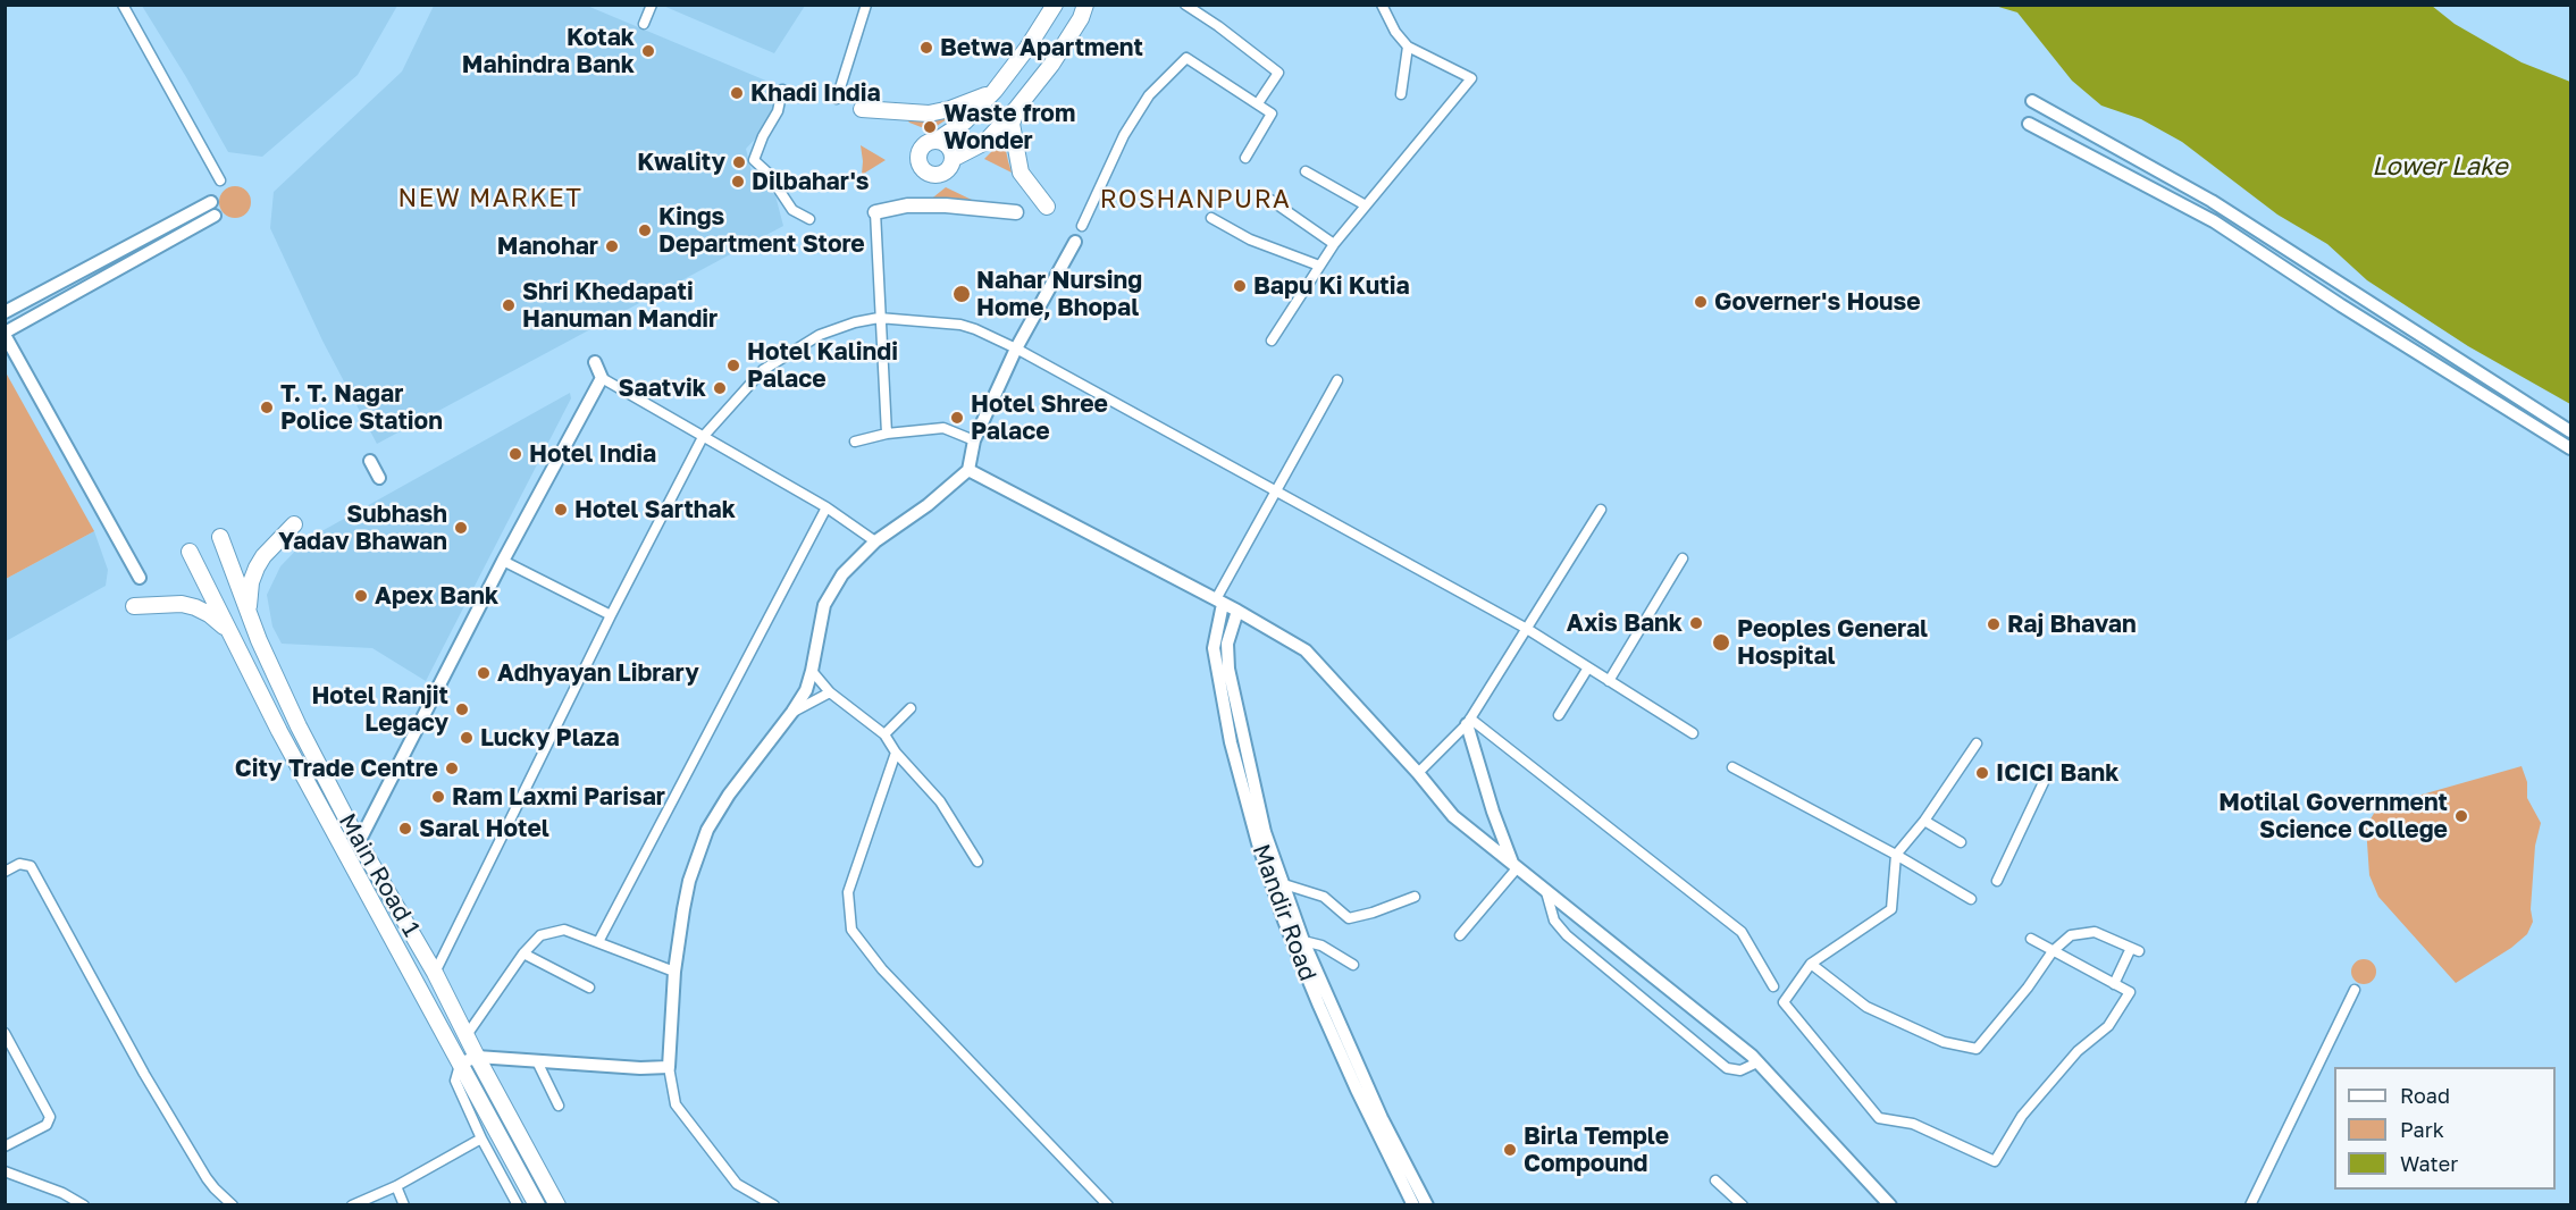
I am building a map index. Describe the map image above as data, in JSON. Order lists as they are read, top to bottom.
{
  "streets": {
    "main road": ["Main Road 1"],
    "street": ["Mandir Road"]
  },
  "districts": ["NEW MARKET", "ROSHANPURA"],
  "water": ["Lower Lake"],
  "places": [
    "Betwa Apartment",
    "Kotak Mahindra Bank",
    "Khadi India",
    "Waste from Wonder",
    "Kwality",
    "Dilbahar's",
    "Kings Department Store",
    "Manohar",
    "Bapu Ki Kutia",
    "Nahar Nursing Home, Bhopal",
    "Governer's House",
    "Shri Khedapati Hanuman Mandir",
    "Hotel Kalindi Palace",
    "Saatvik",
    "T. T. Nagar Police Station",
    "Hotel Shree Palace",
    "Hotel India",
    "Hotel Sarthak",
    "Subhash Yadav Bhawan",
    "Apex Bank",
    "Axis Bank",
    "Raj Bhavan",
    "Peoples General Hospital",
    "Adhyayan Library",
    "Hotel Ranjit Legacy",
    "Lucky Plaza",
    "City Trade Centre",
    "ICICI Bank",
    "Ram Laxmi Parisar",
    "Motilal Government Science College",
    "Saral Hotel",
    "Birla Temple Compound"
  ],
  "legend": ["Road", "Park", "Water"]
}
